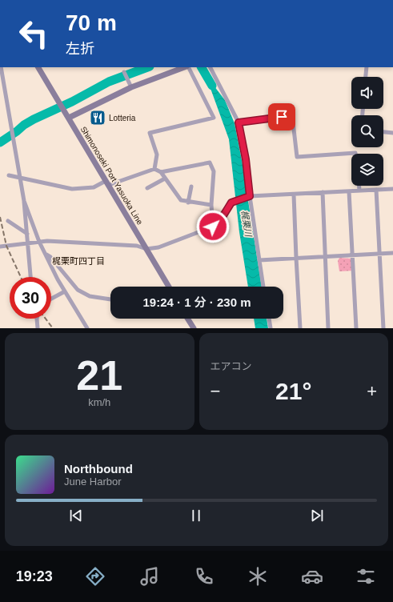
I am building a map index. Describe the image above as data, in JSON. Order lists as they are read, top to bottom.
{
  "streets": {
    "main road": ["Shimonoseki Port Yasuoka Line"]
  },
  "districts": ["梶栗町四丁目"],
  "water": ["梶栗川"],
  "places": {
    "restaurant": ["Lotteria"]
  },
  "page": {
    "turn": ["70 m", "左折"],
    "limit": "30",
    "trip": "19:24 · 1 分 · 230 m",
    "tile": [
      ["21", "km/h"],
      "エアコン"
    ],
    "heat": ["−", "21°", "+"],
    "song": ["Northbound", "June Harbor"],
    "tabs": "19:23"
  }
}
